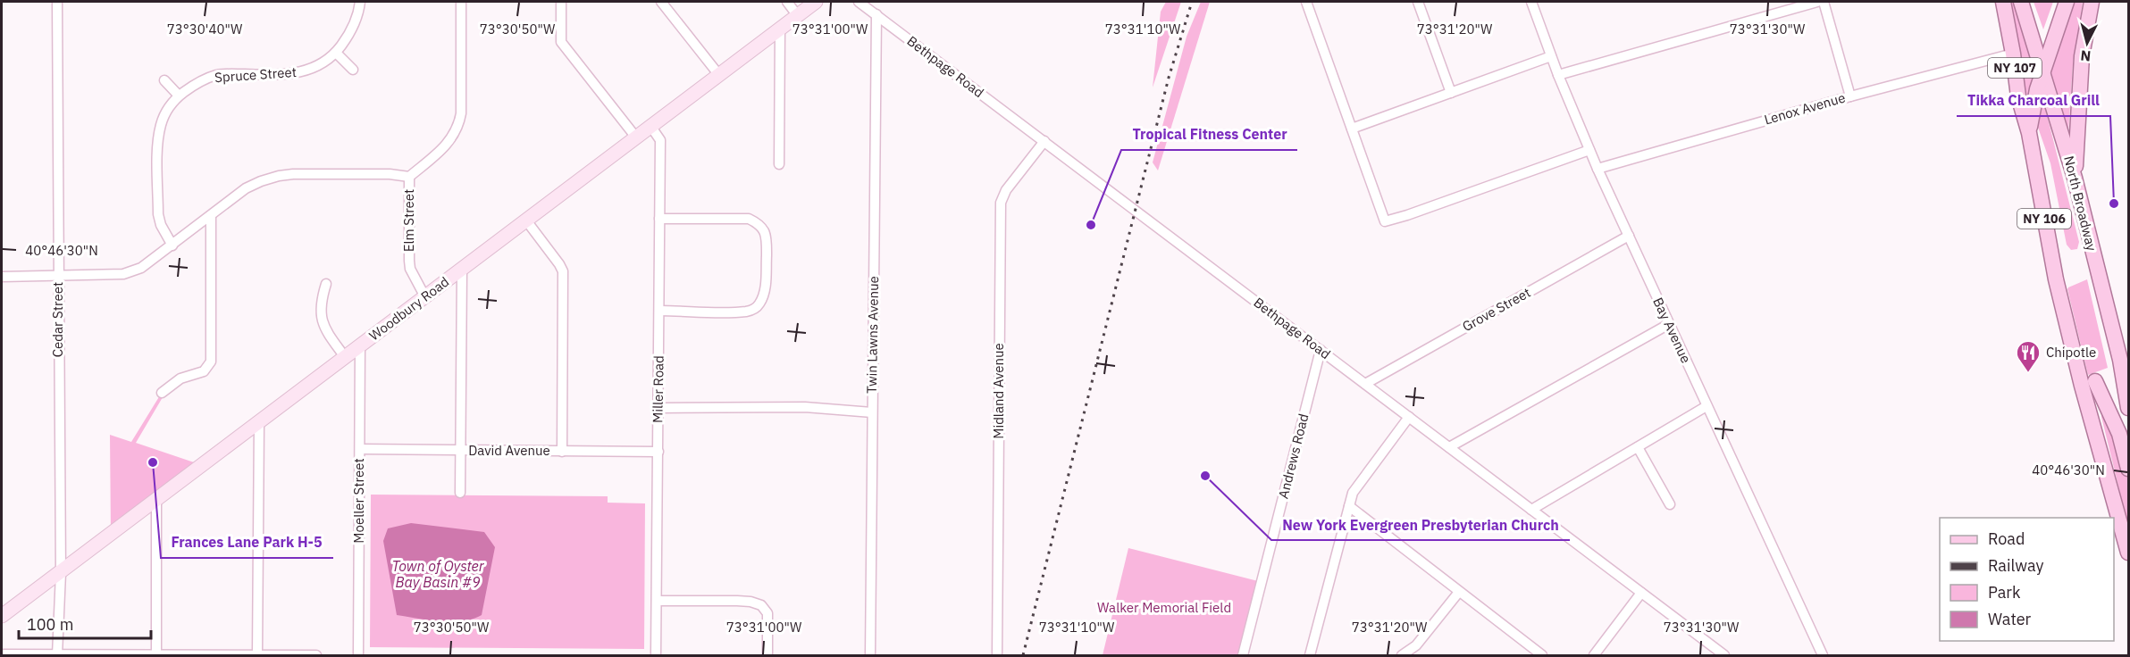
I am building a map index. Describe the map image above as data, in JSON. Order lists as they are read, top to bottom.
{
  "streets": {
    "main road": [
      "NY 107",
      "North Broadway",
      "NY 106",
      "Woodbury Road"
    ],
    "street": [
      "Bethpage Road",
      "Spruce Street",
      "Lenox Avenue",
      "Elm Street",
      "Grove Street",
      "Cedar Street",
      "Bay Avenue",
      "Twin Lawns Avenue",
      "Miller Road",
      "Midland Avenue",
      "David Avenue",
      "Andrews Road",
      "Moeller Street"
    ]
  },
  "crossings": [
    ["Bethpage Road", "Grove Street"],
    ["Bethpage Road", "Twin Lawns Avenue"],
    ["Bethpage Road", "Midland Avenue"],
    ["Bethpage Road", "Andrews Road"],
    ["NY 107", "Lenox Avenue"],
    ["NY 107", "NY 106"],
    ["Lenox Avenue", "Bay Avenue"],
    ["North Broadway", "NY 106"],
    ["Elm Street", "Woodbury Road"],
    ["Woodbury Road", "Cedar Street"],
    ["Woodbury Road", "Miller Road"],
    ["Woodbury Road", "Moeller Street"],
    ["Grove Street", "Bay Avenue"],
    ["Miller Road", "David Avenue"],
    ["David Avenue", "Moeller Street"]
  ],
  "water": ["Town of Oyster Bay Basin #9"],
  "parks": ["Walker Memorial Field"],
  "places": {
    "other": [
      "Tikka Charcoal Grill",
      "Tropical Fitness Center",
      "Frances Lane Park H-5",
      "New York Evergreen Presbyterian Church"
    ],
    "restaurant": ["Chipotle"]
  },
  "legend": [
    "Road",
    "Railway",
    "Park",
    "Water"
  ],
  "scale_bar": "100 m",
  "north": "bottom",
  "coordinates": [
    "73°30'40\"W",
    "73°30'50\"W",
    "73°31'00\"W",
    "73°31'10\"W",
    "73°31'20\"W",
    "73°31'30\"W",
    "40°46'30\"N"
  ]
}
